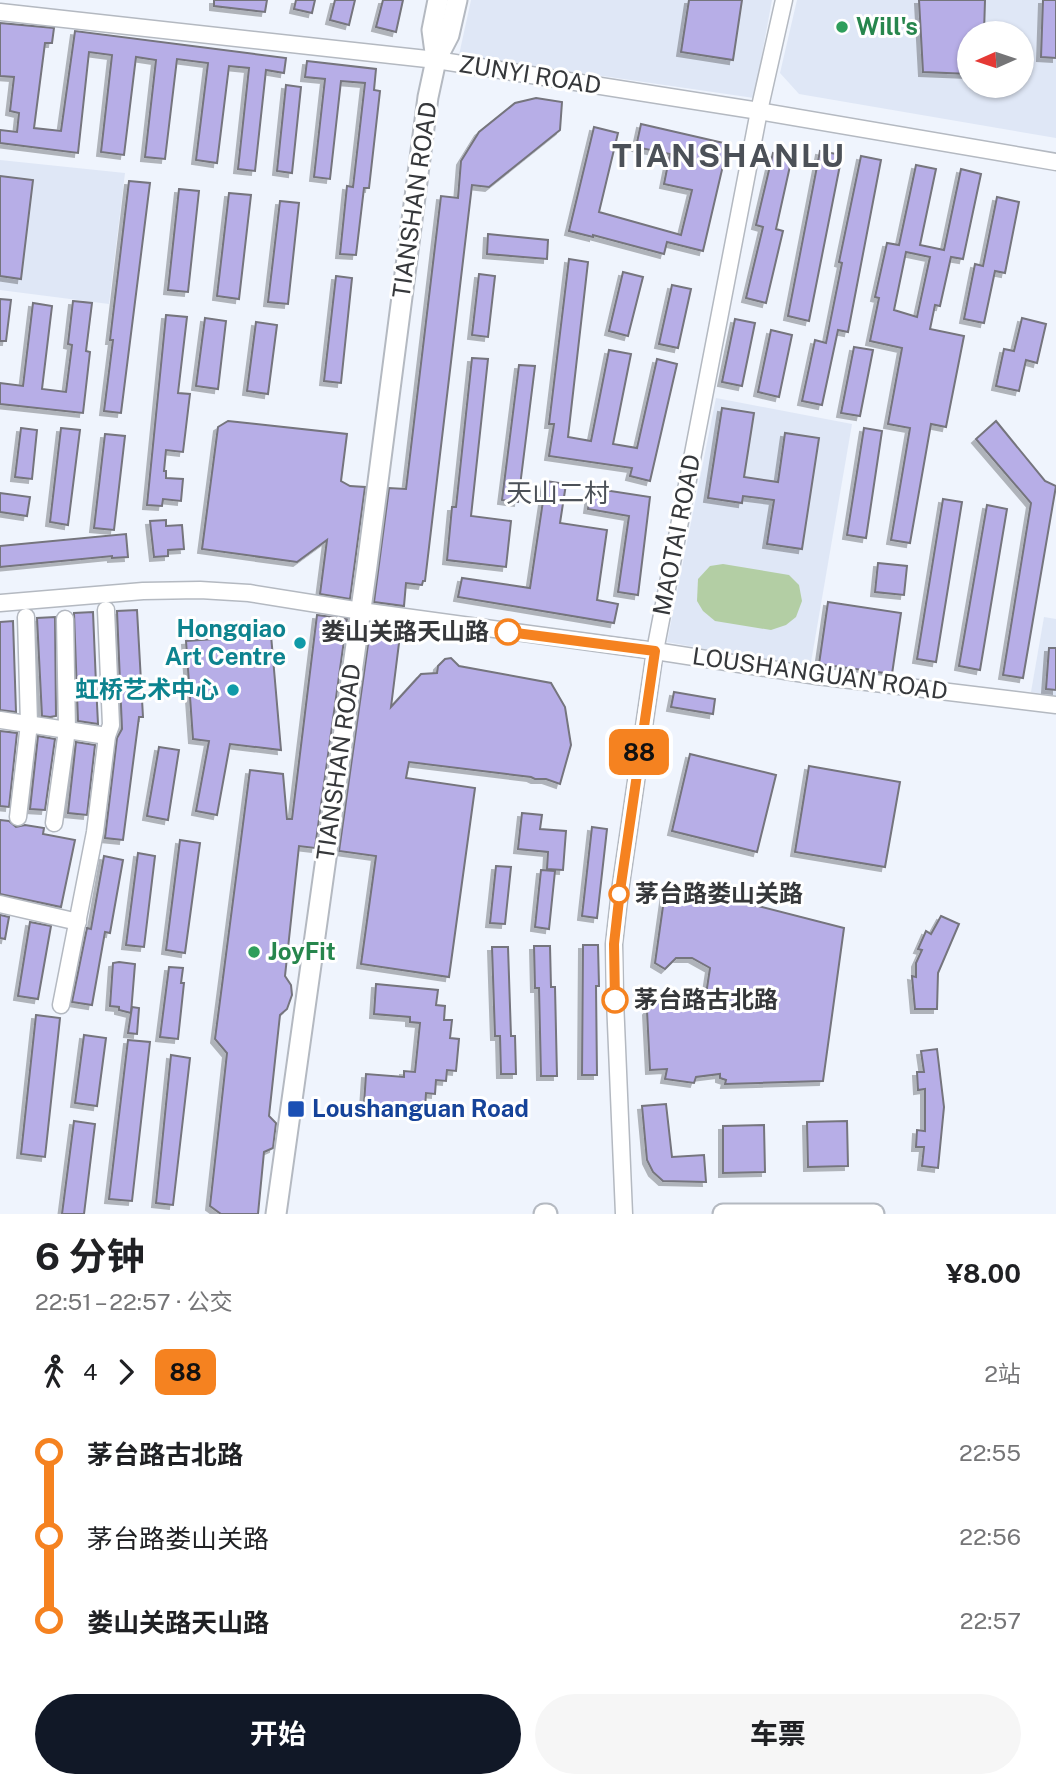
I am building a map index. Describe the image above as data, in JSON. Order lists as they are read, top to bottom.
{
  "streets": {
    "main road": ["TIANSHAN ROAD"],
    "street": ["ZUNYI ROAD", "MAOTAI ROAD", "LOUSHANGUAN ROAD"]
  },
  "crossings": [
    ["ZUNYI ROAD", "TIANSHAN ROAD"],
    ["ZUNYI ROAD", "MAOTAI ROAD"],
    ["TIANSHAN ROAD", "LOUSHANGUAN ROAD"],
    ["MAOTAI ROAD", "LOUSHANGUAN ROAD"]
  ],
  "districts": ["TIANSHANLU", "天山二村"],
  "places": {
    "other": [
      "Will's",
      "娄山关路天山路",
      "Hongqiao Art Centre",
      "虹桥艺术中心",
      "茅台路娄山关路",
      "JoyFit",
      "茅台路古北路"
    ],
    "transit": ["Loushanguan Road"]
  },
  "lines": ["bus line 88"],
  "north": "left",
  "page": {
    "on_map": "88",
    "heading": ["6 分钟", "22:51 – 22:57 · 公交", "¥8.00"],
    "legs": ["4", "88", "2站"],
    "list": [
      {
        "name": "茅台路古北路",
        "value": "22:55"
      },
      {
        "name": "茅台路娄山关路",
        "value": "22:56"
      },
      {
        "name": "娄山关路天山路",
        "value": "22:57"
      }
    ],
    "buttons": ["开始", "车票"]
  }
}
